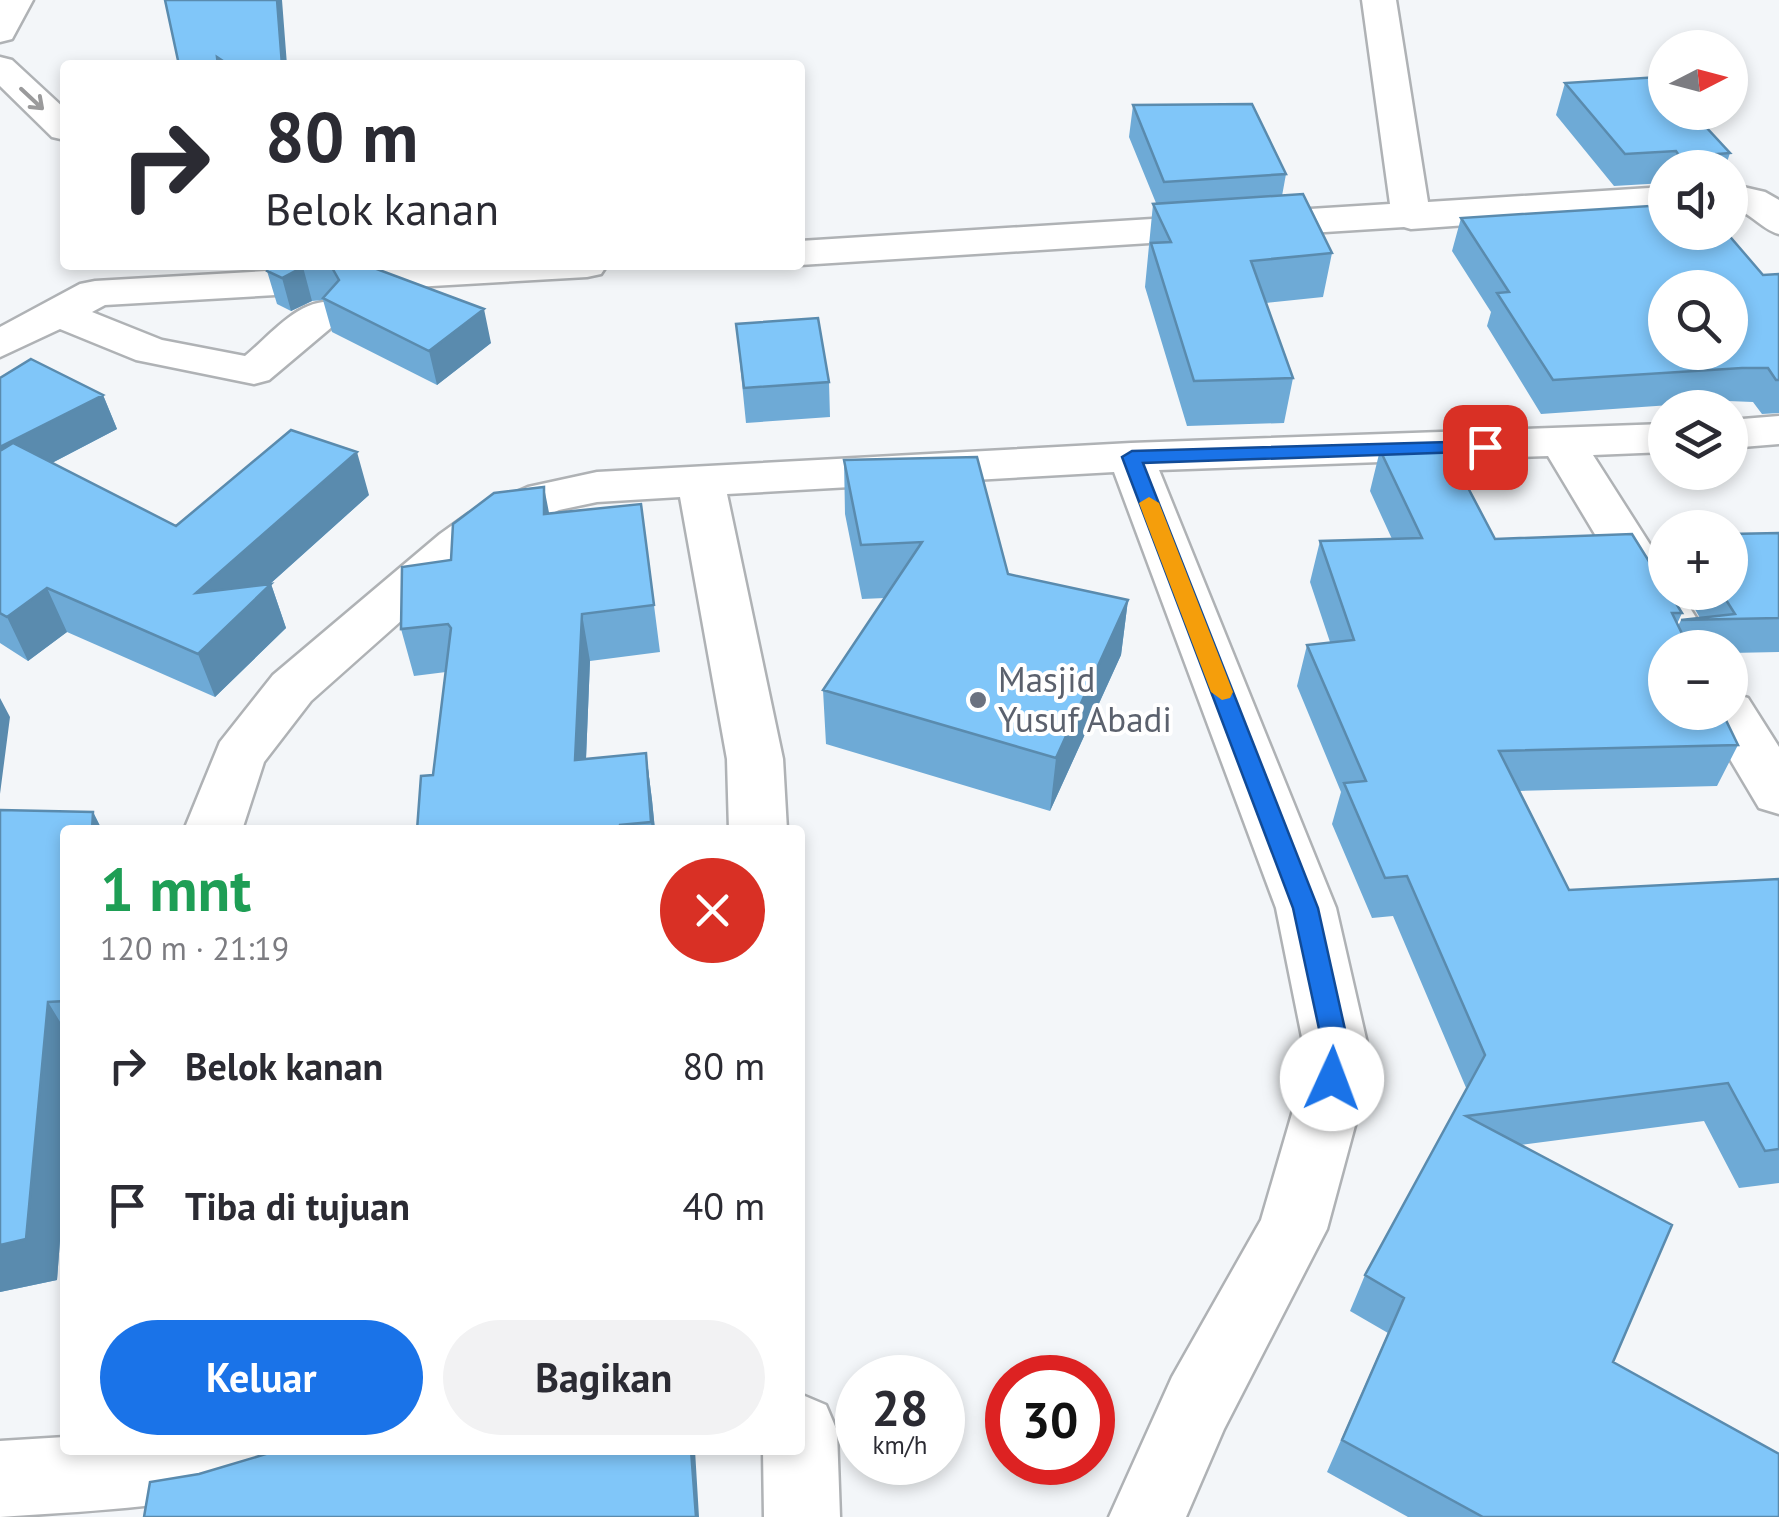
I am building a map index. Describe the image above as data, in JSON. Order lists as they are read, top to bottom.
{
  "places": ["Masjid Yusuf Abadi"],
  "north": "right",
  "page": {
    "map_buttons": ["+", "−"],
    "turn": ["80 m", "Belok kanan"],
    "heading": ["1 mnt", "120 m · 21:19"],
    "list": [
      {
        "name": "Belok kanan",
        "value": "80 m"
      },
      {
        "name": "Tiba di tujuan",
        "value": "40 m"
      }
    ],
    "buttons": ["Keluar", "Bagikan"],
    "speed": "28 km/h",
    "limit": "30"
  }
}
